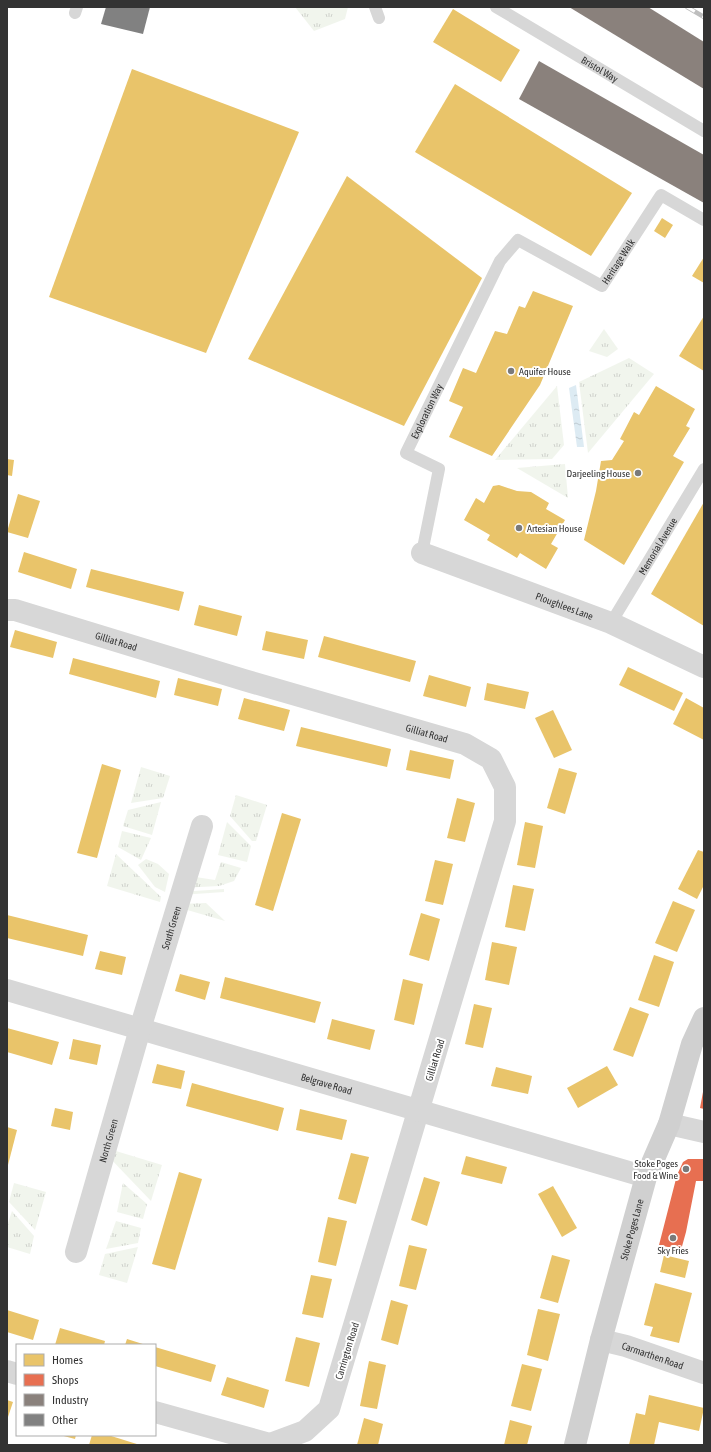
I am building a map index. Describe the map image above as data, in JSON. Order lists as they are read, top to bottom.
{
  "streets": {
    "street": [
      "Ploughlees Lane",
      "Gilliat Road",
      "South Green",
      "Belgrave Road",
      "North Green",
      "Stoke Poges Lane",
      "Carrington Road",
      "Carmarthen Road"
    ],
    "lane": [
      "Bristol Way",
      "Heritage Walk",
      "Exploration Way",
      "Memorial Avenue"
    ]
  },
  "crossings": [
    ["Heritage Walk", "Exploration Way"],
    ["Exploration Way", "Ploughlees Lane"],
    ["Memorial Avenue", "Ploughlees Lane"],
    ["Gilliat Road", "Belgrave Road"],
    ["Gilliat Road", "Carrington Road"],
    ["South Green", "Belgrave Road"],
    ["South Green", "North Green"],
    ["Belgrave Road", "North Green"],
    ["Belgrave Road", "Stoke Poges Lane"],
    ["Belgrave Road", "Carrington Road"],
    ["Stoke Poges Lane", "Carmarthen Road"]
  ],
  "places": [
    "Aquifer House",
    "Darjeeling House",
    "Artesian House",
    "Stoke Poges Food & Wine",
    "Sky Fries"
  ],
  "legend": [
    "Homes",
    "Shops",
    "Industry",
    "Other"
  ]
}
